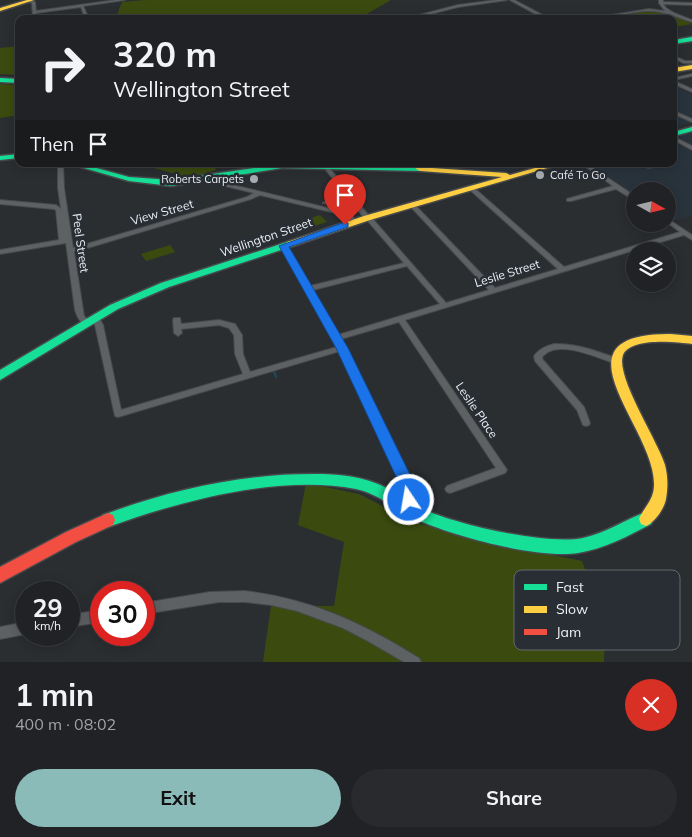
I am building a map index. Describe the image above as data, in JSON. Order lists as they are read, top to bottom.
{
  "streets": {
    "main road": ["Wellington Street"],
    "street": [
      "View Street",
      "Peel Street",
      "Leslie Street",
      "Leslie Place"
    ]
  },
  "crossings": [
    ["View Street", "Peel Street"],
    ["Wellington Street", "Peel Street"],
    ["Leslie Street", "Leslie Place"]
  ],
  "places": ["Café To Go", "Roberts Carpets"],
  "legend": ["Fast", "Slow", "Jam"],
  "north": "right",
  "page": {
    "turn": ["320 m", "Wellington Street"],
    "then": "Then",
    "speed": "29 km/h",
    "limit": "30",
    "heading": ["1 min", "400 m · 08:02"],
    "buttons": ["Exit", "Share"]
  }
}
